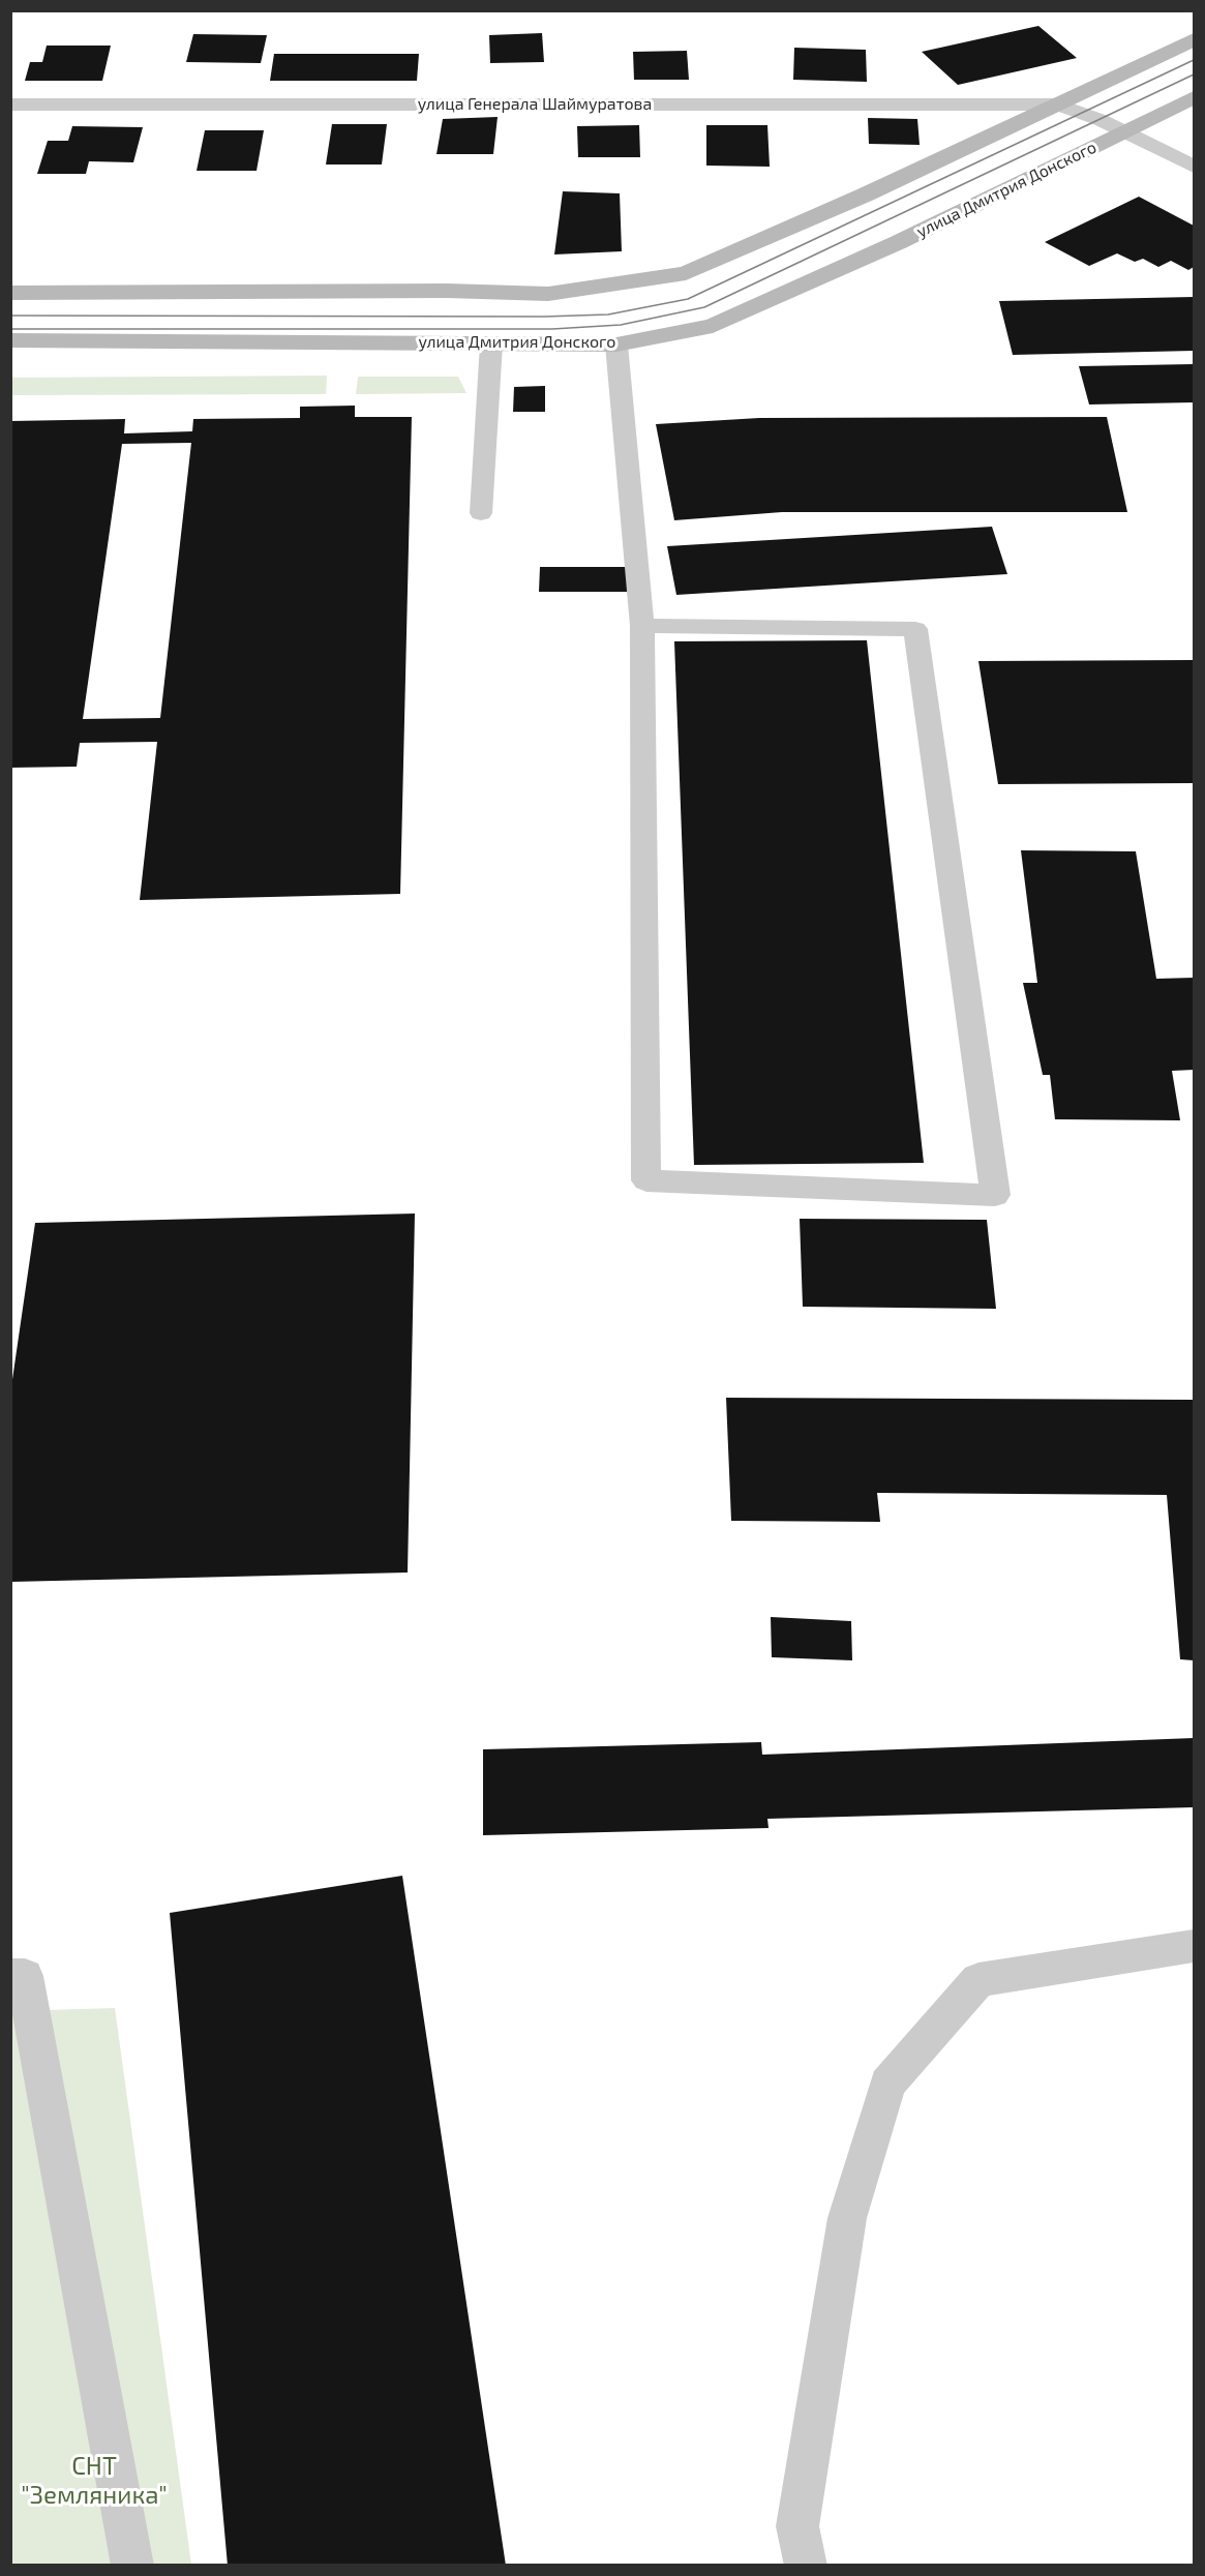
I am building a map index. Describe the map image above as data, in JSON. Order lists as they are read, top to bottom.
{
  "streets": {
    "street": ["улица Генерала Шаймуратова", "улица Дмитрия Донского"]
  },
  "parks": ["СНТ \"Земляника\""]
}
